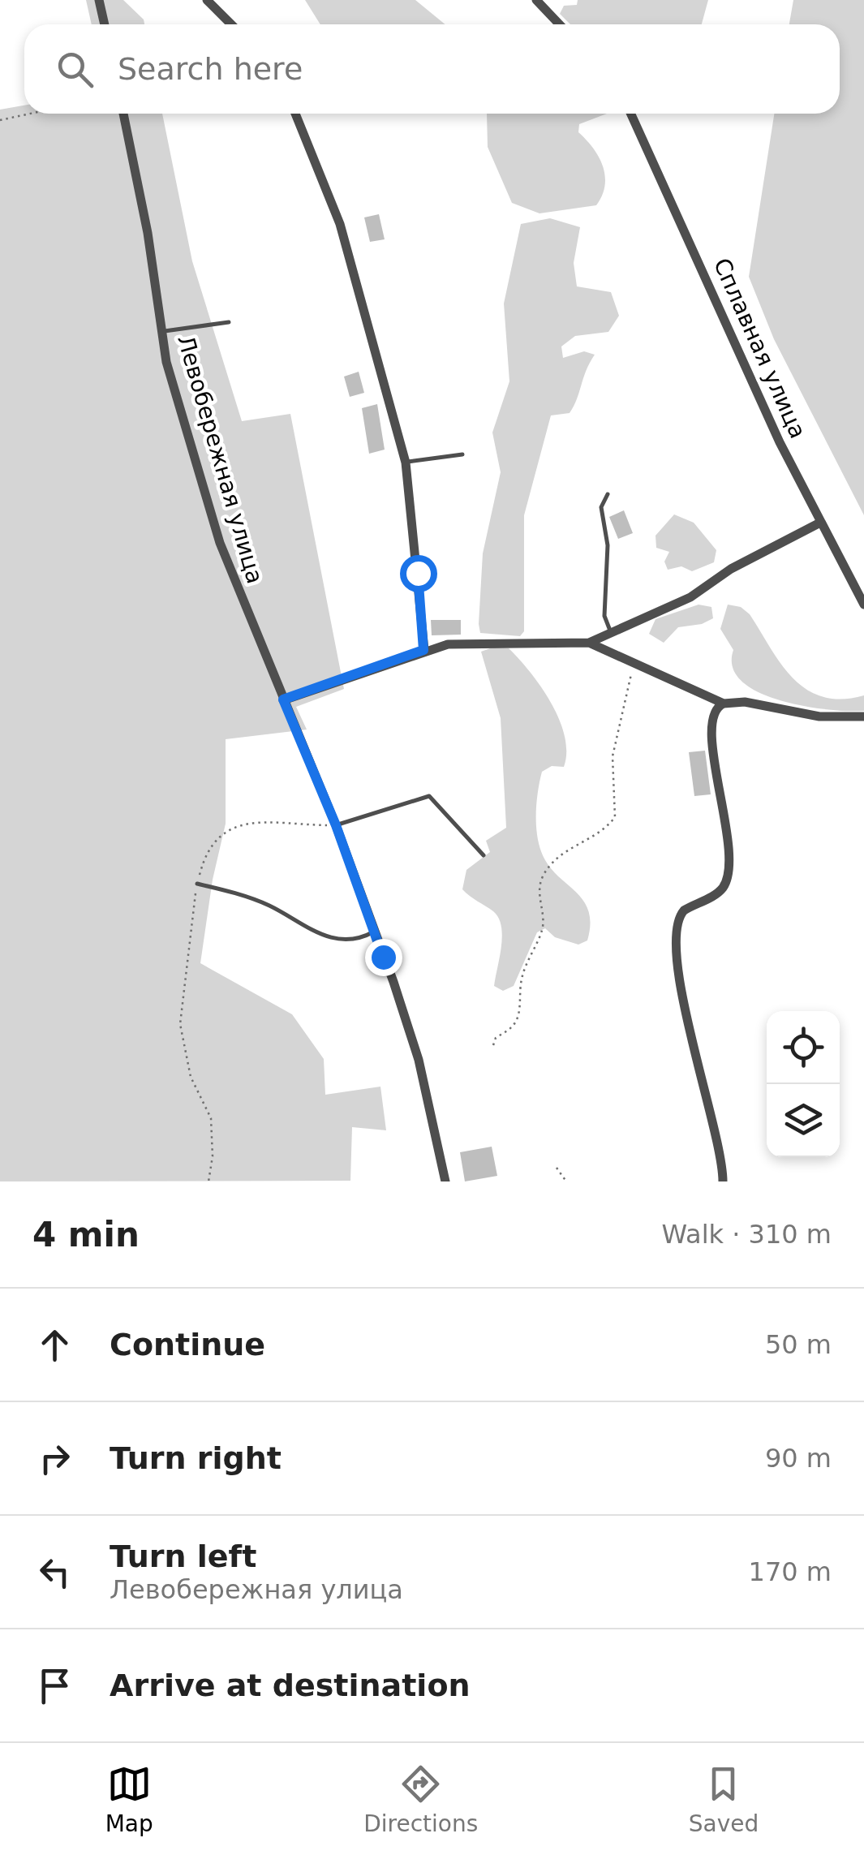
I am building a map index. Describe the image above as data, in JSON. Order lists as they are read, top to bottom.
{
  "streets": {
    "street": ["Сплавная улица", "Левобережная улица"]
  },
  "page": {
    "search": "Search here",
    "heading": ["4 min", "Walk · 310 m"],
    "list": [
      ["Continue", "50 m"],
      ["Turn right", "90 m"],
      ["Turn left", "Левобережная улица", "170 m"],
      "Arrive at destination"
    ],
    "nav": ["Map", "Directions", "Saved"]
  }
}
